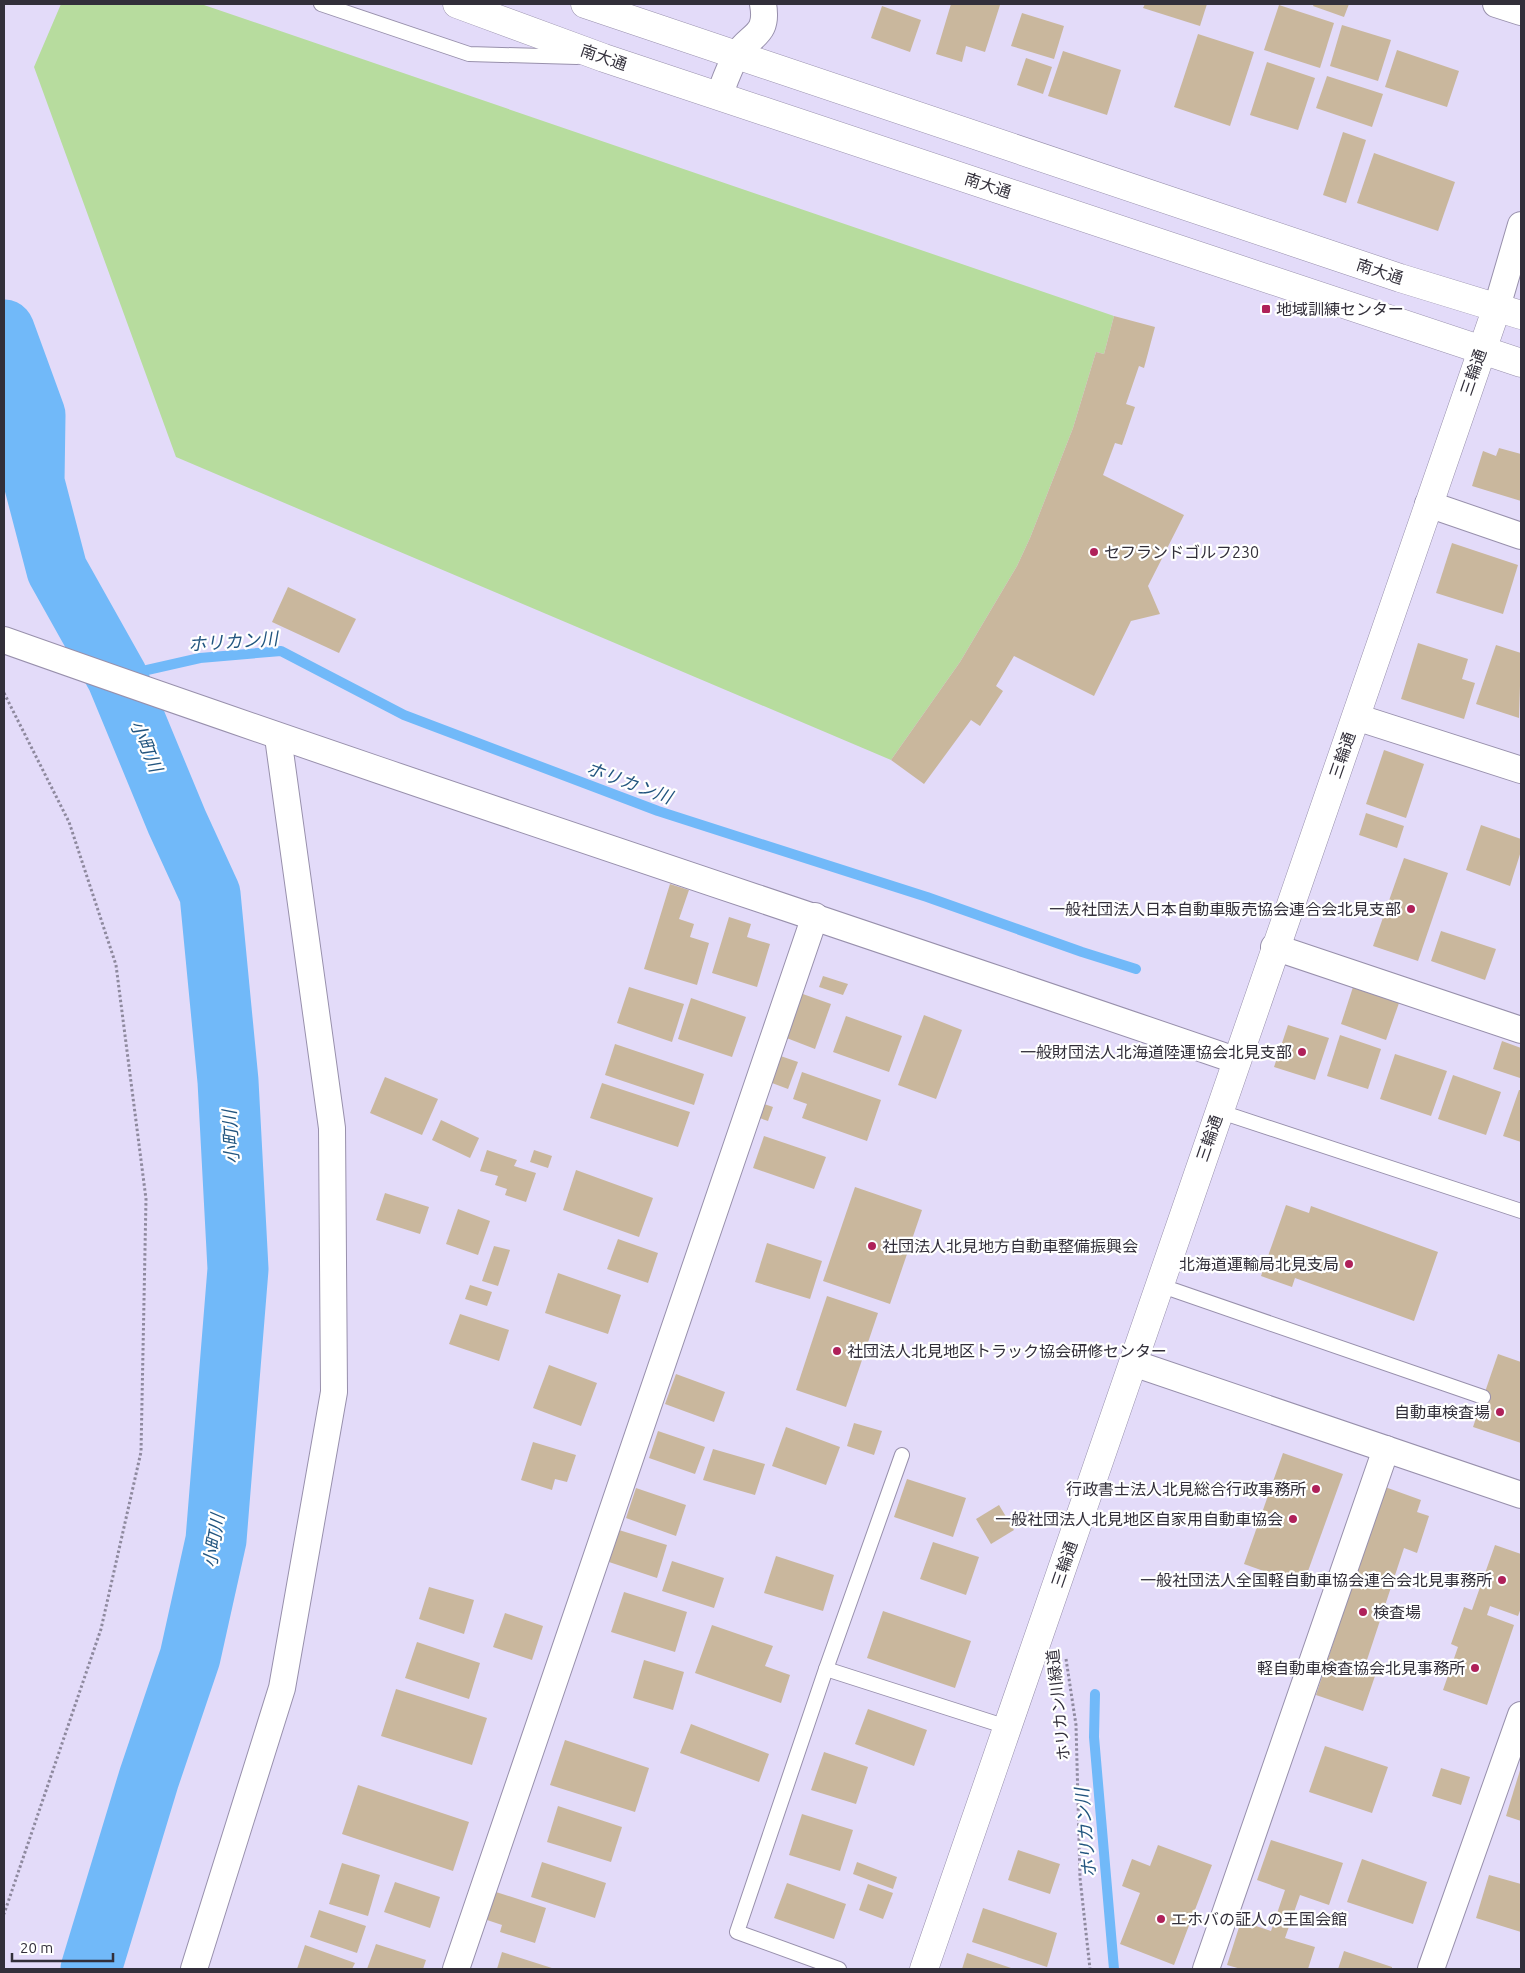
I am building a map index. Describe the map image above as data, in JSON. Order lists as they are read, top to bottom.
{
  "streets": {
    "street": ["南大通", "三輪通"],
    "path": ["ホリカン川緑道"]
  },
  "crossings": [
    ["南大通", "三輪通"]
  ],
  "water": ["ホリカン川", "小町川"],
  "places": {
    "transit": ["地域訓練センター"],
    "other": [
      "セフランドゴルフ230",
      "一般社団法人日本自動車販売協会連合会北見支部",
      "一般財団法人北海道陸運協会北見支部",
      "社団法人北見地方自動車整備振興会",
      "北海道運輸局北見支局",
      "社団法人北見地区トラック協会研修センター",
      "自動車検査場",
      "行政書士法人北見総合行政事務所",
      "一般社団法人北見地区自家用自動車協会",
      "一般社団法人全国軽自動車協会連合会北見事務所",
      "検査場",
      "軽自動車検査協会北見事務所",
      "エホバの証人の王国会館"
    ]
  },
  "scale_bar": "20 m"
}
